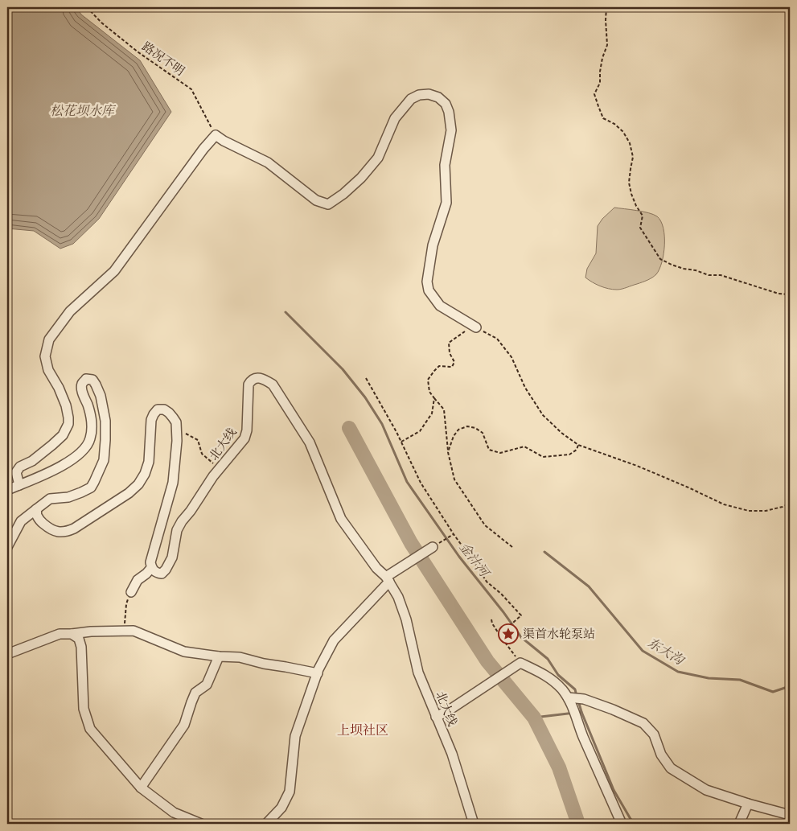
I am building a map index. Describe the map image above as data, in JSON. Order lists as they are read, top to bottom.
{
  "streets": {
    "street": ["北大线"],
    "path": ["路况不明"]
  },
  "districts": ["上坝社区"],
  "water": ["松花坝水库", "金汁河", "东大沟"],
  "places": {
    "place": ["渠首水轮泵站"]
  }
}
